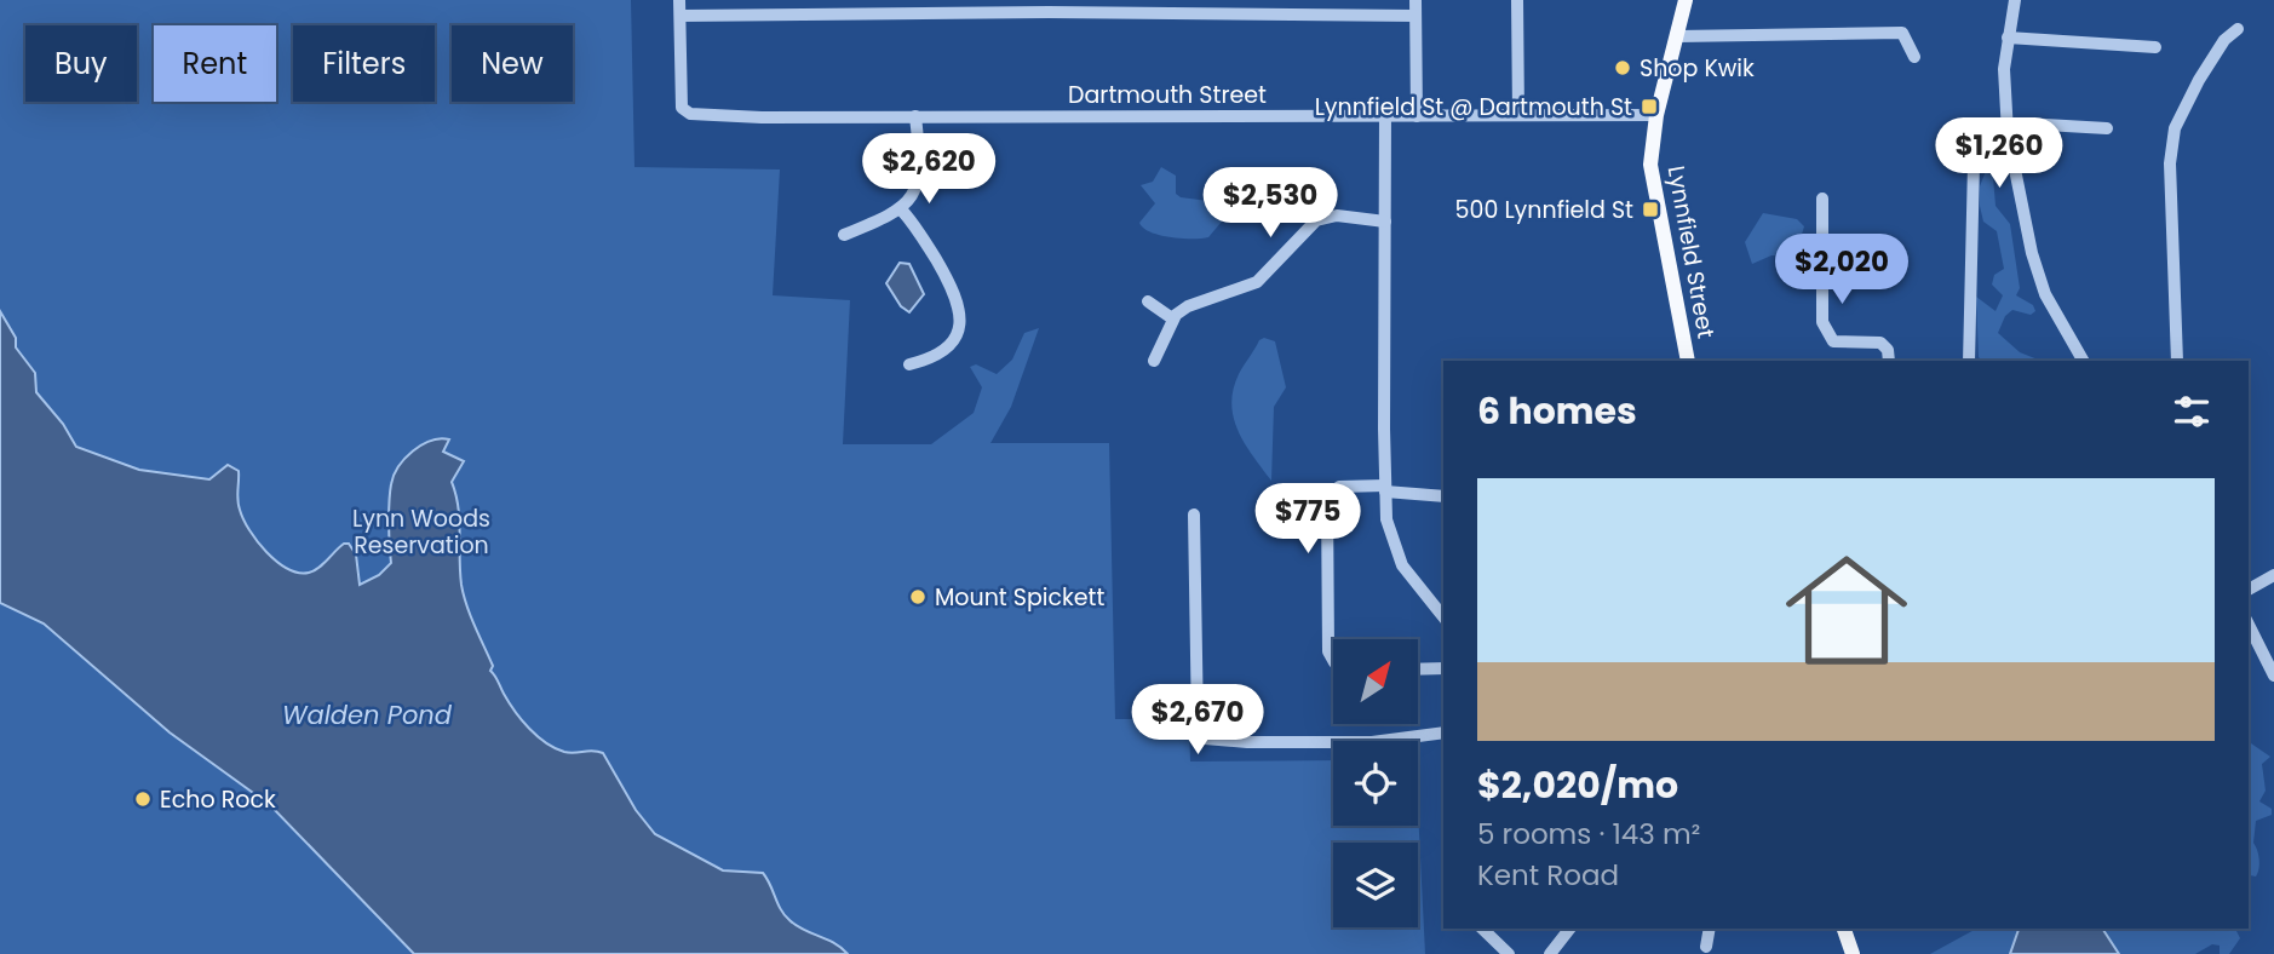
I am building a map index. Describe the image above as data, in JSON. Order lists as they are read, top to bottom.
{
  "streets": {
    "main road": ["Lynnfield Street"],
    "street": ["Dartmouth Street"]
  },
  "crossings": [
    ["Dartmouth Street", "Lynnfield Street"]
  ],
  "water": ["Walden Pond"],
  "parks": ["Lynn Woods Reservation"],
  "places": {
    "other": ["Shop Kwik", "Mount Spickett", "Echo Rock"],
    "transit": ["Lynnfield St @ Dartmouth St", "500 Lynnfield St"]
  },
  "north": "top right",
  "page": {
    "chip": [
      "Buy",
      "Rent",
      "Filters",
      "New"
    ],
    "price": [
      "$1,260",
      "$2,620",
      "$2,530",
      "$2,020",
      "$775",
      "$2,670"
    ],
    "heading": "6 homes",
    "list": [
      {
        "name": "$2,020/mo",
        "note": "5 rooms · 143 m² · Kent Road"
      }
    ]
  }
}
